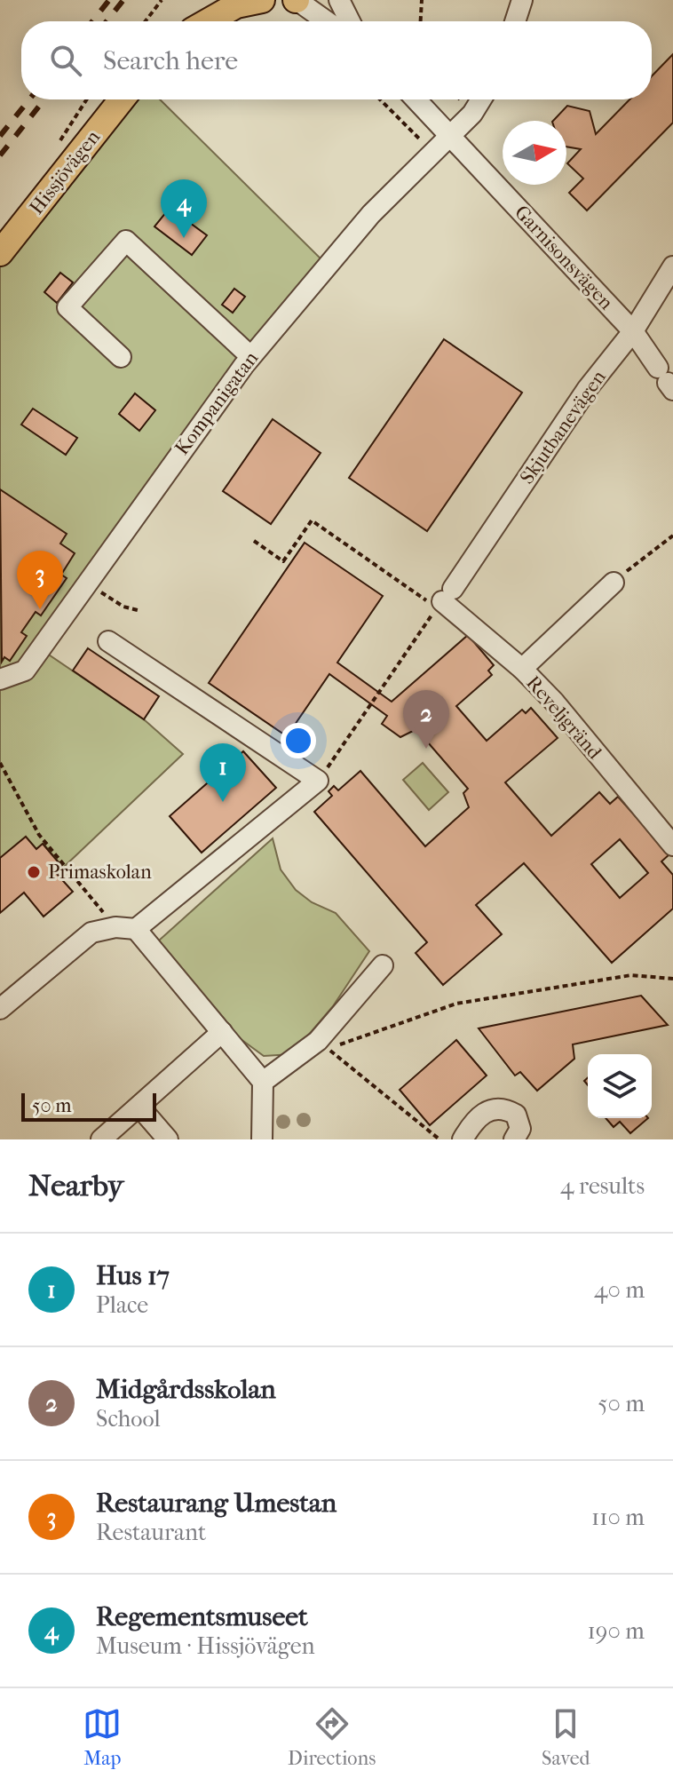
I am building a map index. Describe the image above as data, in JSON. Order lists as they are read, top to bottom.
{
  "streets": {
    "main road": ["Hissjövägen"],
    "street": [
      "Garnisonsvägen",
      "Kompanigatan",
      "Skjutbanevägen",
      "Reveljgränd"
    ]
  },
  "crossings": [
    ["Garnisonsvägen", "Kompanigatan"],
    ["Garnisonsvägen", "Skjutbanevägen"],
    ["Skjutbanevägen", "Reveljgränd"]
  ],
  "places": ["Primaskolan"],
  "scale_bar": "50 m",
  "north": "right",
  "page": {
    "search": "Search here",
    "pins": [
      "4",
      "3",
      "2",
      "1"
    ],
    "scale": "50 m",
    "heading": ["Nearby", "4 results"],
    "list": [
      {
        "mark": "1",
        "name": "Hus 17",
        "note": "Place",
        "value": "40 m"
      },
      {
        "mark": "2",
        "name": "Midgårdsskolan",
        "note": "School",
        "value": "50 m"
      },
      {
        "mark": "3",
        "name": "Restaurang Umestan",
        "note": "Restaurant",
        "value": "110 m"
      },
      {
        "mark": "4",
        "name": "Regementsmuseet",
        "note": "Museum · Hissjövägen",
        "value": "190 m"
      }
    ],
    "nav": ["Map", "Directions", "Saved"]
  }
}
